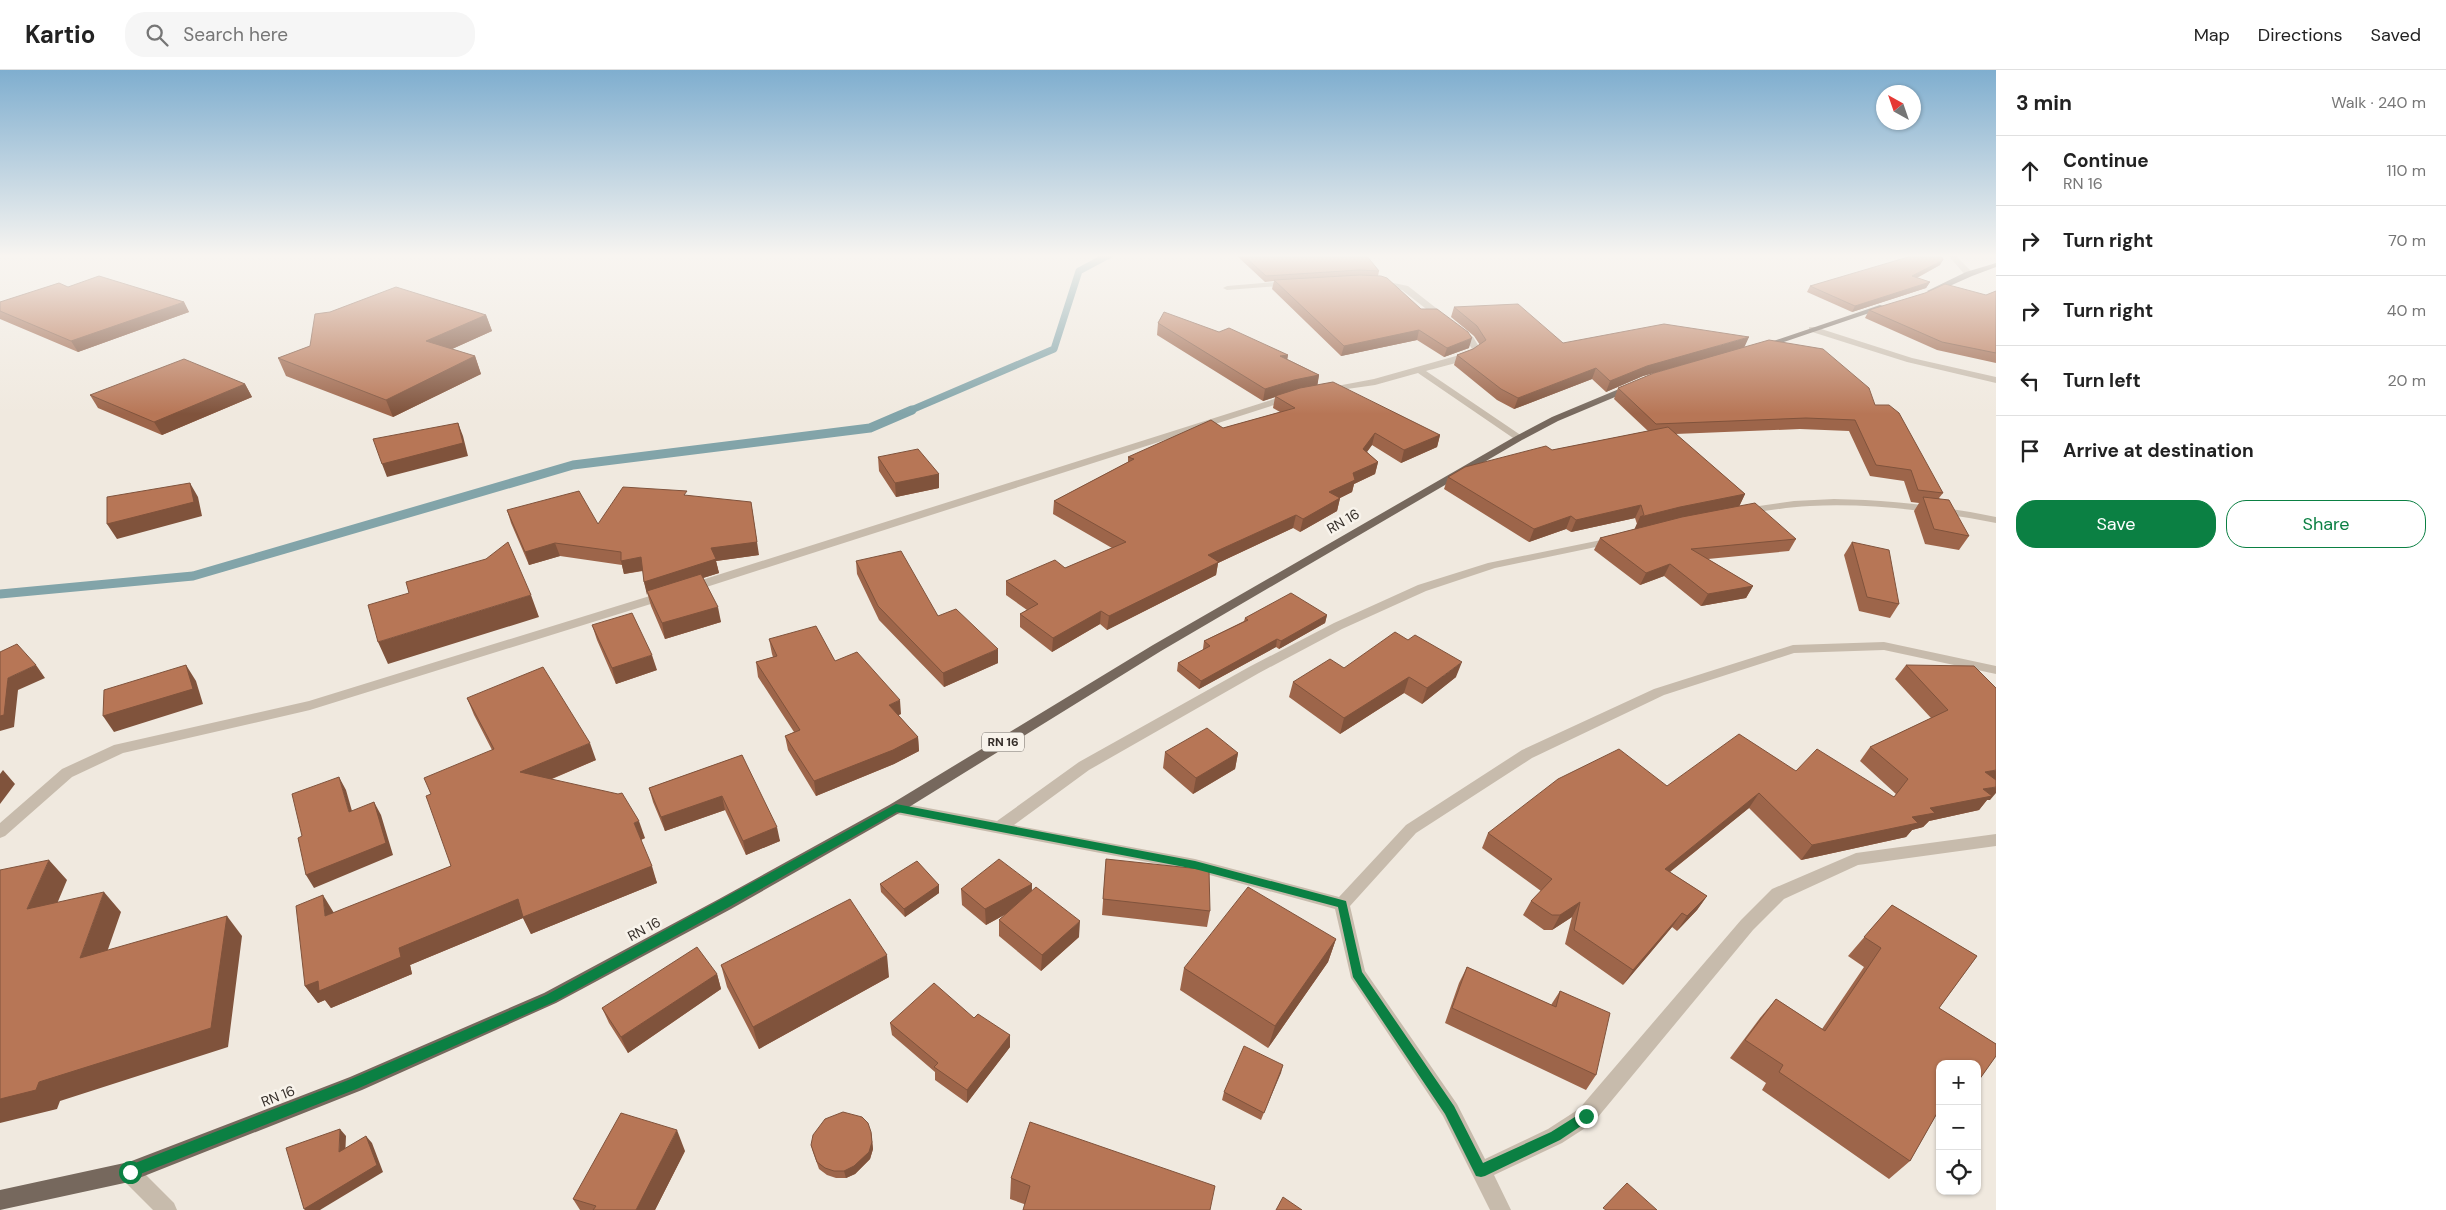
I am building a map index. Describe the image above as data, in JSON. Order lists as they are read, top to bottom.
{
  "streets": {
    "main road": ["RN 16"]
  },
  "north": "top left",
  "page": {
    "header": "Kartio",
    "search": "Search here",
    "nav": ["Map", "Directions", "Saved"],
    "heading": ["3 min", "Walk · 240 m"],
    "list": [
      ["Continue", "RN 16", "110 m"],
      ["Turn right", "70 m"],
      ["Turn right", "40 m"],
      ["Turn left", "20 m"],
      "Arrive at destination"
    ],
    "buttons": ["Save", "Share"],
    "map_buttons": ["+", "−"]
  }
}
